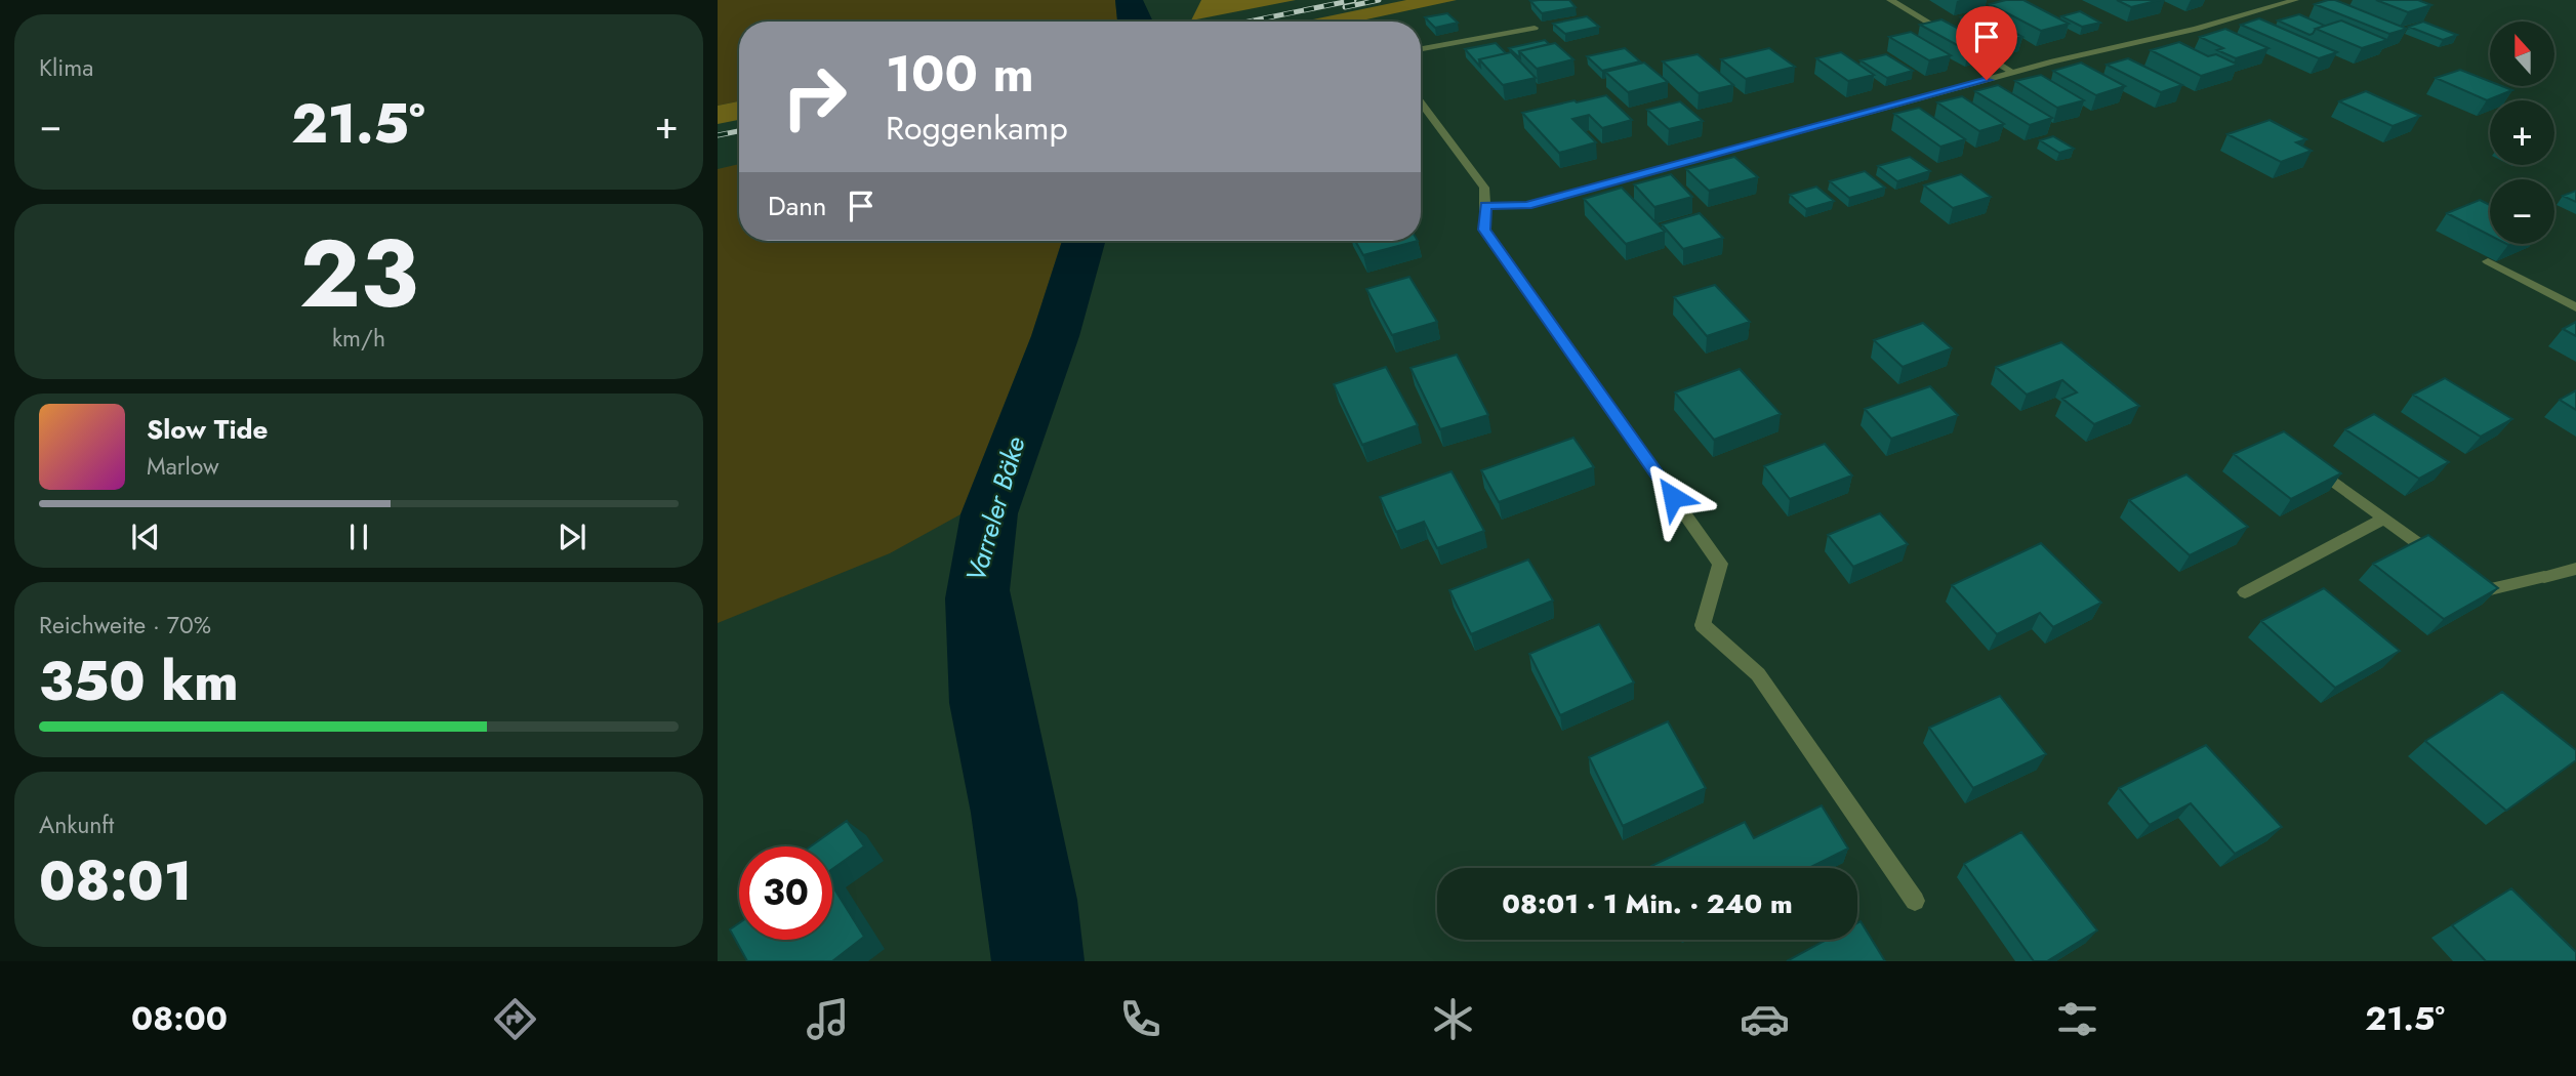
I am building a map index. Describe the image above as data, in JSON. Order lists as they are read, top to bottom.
{
  "water": ["Varreler Bäke"],
  "north": "top",
  "page": {
    "tile": [
      "Klima",
      ["23", "km/h"],
      ["Reichweite · 70%", "350 km"],
      ["Ankunft", "08:01"]
    ],
    "map_buttons": ["+", "−"],
    "turn": ["100 m", "Roggenkamp"],
    "heat": ["−", "21.5°", "+"],
    "then": "Dann",
    "song": ["Slow Tide", "Marlow"],
    "limit": "30",
    "trip": "08:01 · 1 Min. · 240 m",
    "tabs": ["08:00", "21.5°"]
  }
}
